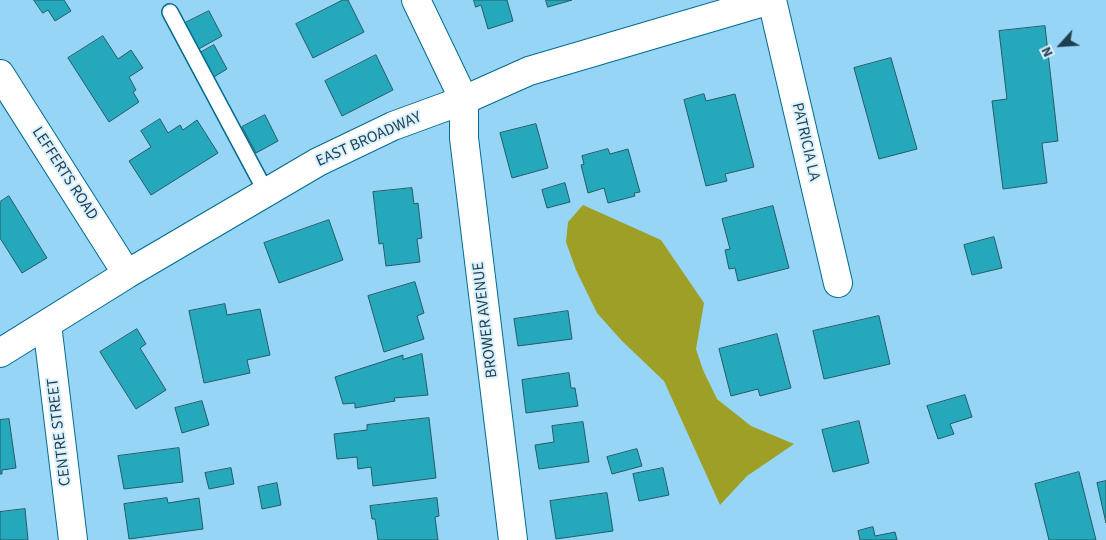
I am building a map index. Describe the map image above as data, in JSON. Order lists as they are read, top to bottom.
{
  "streets": {
    "street": [
      "EAST BROADWAY",
      "PATRICIA LA",
      "LEFFERTS ROAD",
      "BROWER AVENUE",
      "CENTRE STREET"
    ]
  },
  "crossings": [
    ["EAST BROADWAY", "PATRICIA LA"],
    ["EAST BROADWAY", "LEFFERTS ROAD"],
    ["EAST BROADWAY", "BROWER AVENUE"],
    ["EAST BROADWAY", "CENTRE STREET"]
  ],
  "north": "bottom left"
}
